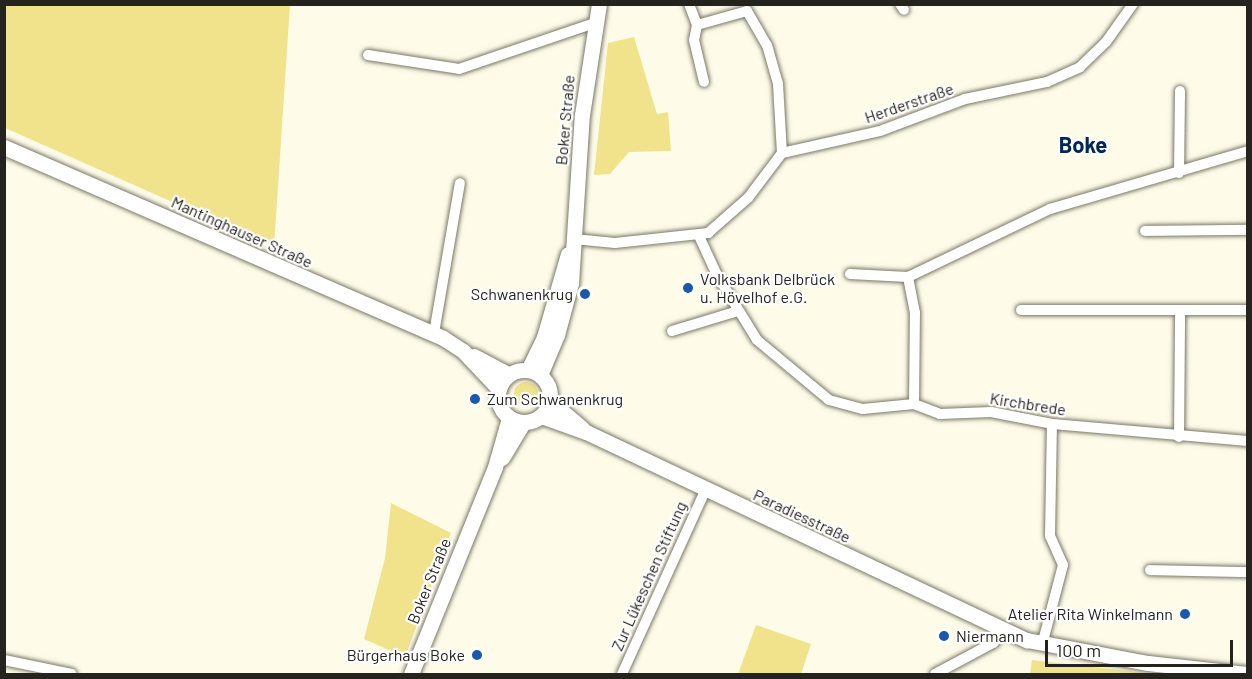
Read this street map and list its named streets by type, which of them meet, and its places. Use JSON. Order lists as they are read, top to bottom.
{
  "streets": {
    "main road": ["Boker Straße", "Mantinghauser Straße", "Paradiesstraße"],
    "street": ["Herderstraße", "Kirchbrede", "Zur Lükeschen Stiftung"]
  },
  "crossings": [
    ["Boker Straße", "Mantinghauser Straße"],
    ["Boker Straße", "Paradiesstraße"],
    ["Mantinghauser Straße", "Paradiesstraße"],
    ["Paradiesstraße", "Zur Lükeschen Stiftung"]
  ],
  "districts": ["Boke"],
  "places": [
    "Volksbank Delbrück u. Hövelhof e.G.",
    "Schwanenkrug",
    "Zum Schwanenkrug",
    "Atelier Rita Winkelmann",
    "Niermann",
    "Bürgerhaus Boke"
  ],
  "scale_bar": "100 m"
}
